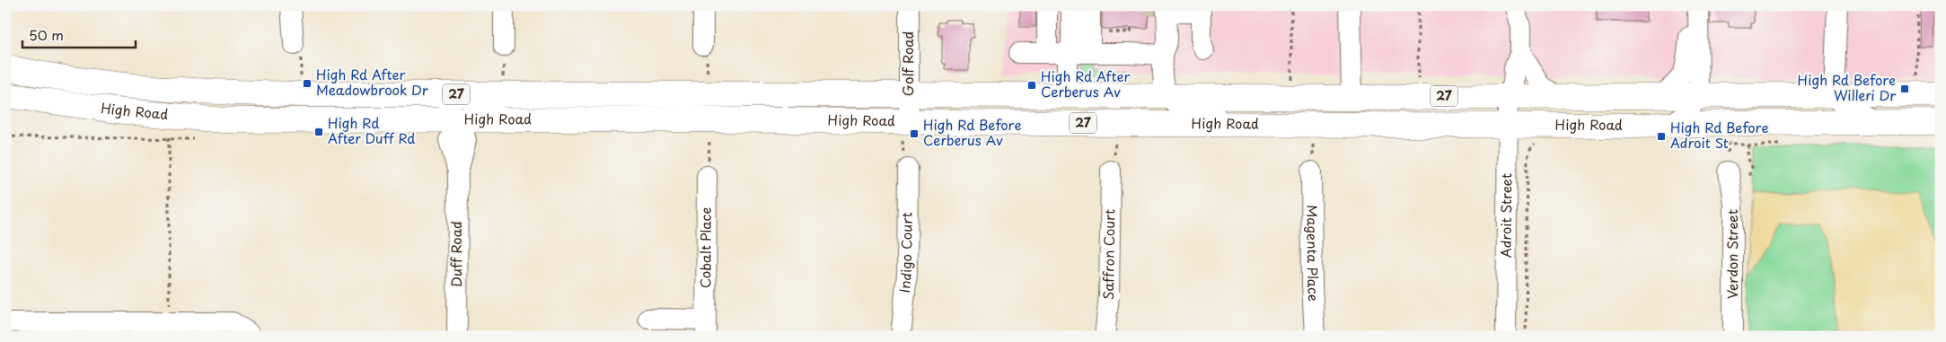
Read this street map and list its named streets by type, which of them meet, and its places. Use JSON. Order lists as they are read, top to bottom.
{
  "streets": {
    "main road": ["27", "High Road"],
    "street": [
      "Golf Road",
      "Adroit Street",
      "Cobalt Place",
      "Indigo Court",
      "Saffron Court",
      "Duff Road",
      "Magenta Place",
      "Verdon Street"
    ]
  },
  "crossings": [
    ["Golf Road", "High Road"],
    ["High Road", "Adroit Street"],
    ["High Road", "Duff Road"]
  ],
  "places": {
    "transit": [
      "High Rd After Meadowbrook Dr",
      "High Rd After Cerberus Av",
      "High Rd Before Willeri Dr",
      "High Rd After Duff Rd",
      "High Rd Before Cerberus Av",
      "High Rd Before Adroit St"
    ]
  },
  "scale_bar": "50 m"
}
